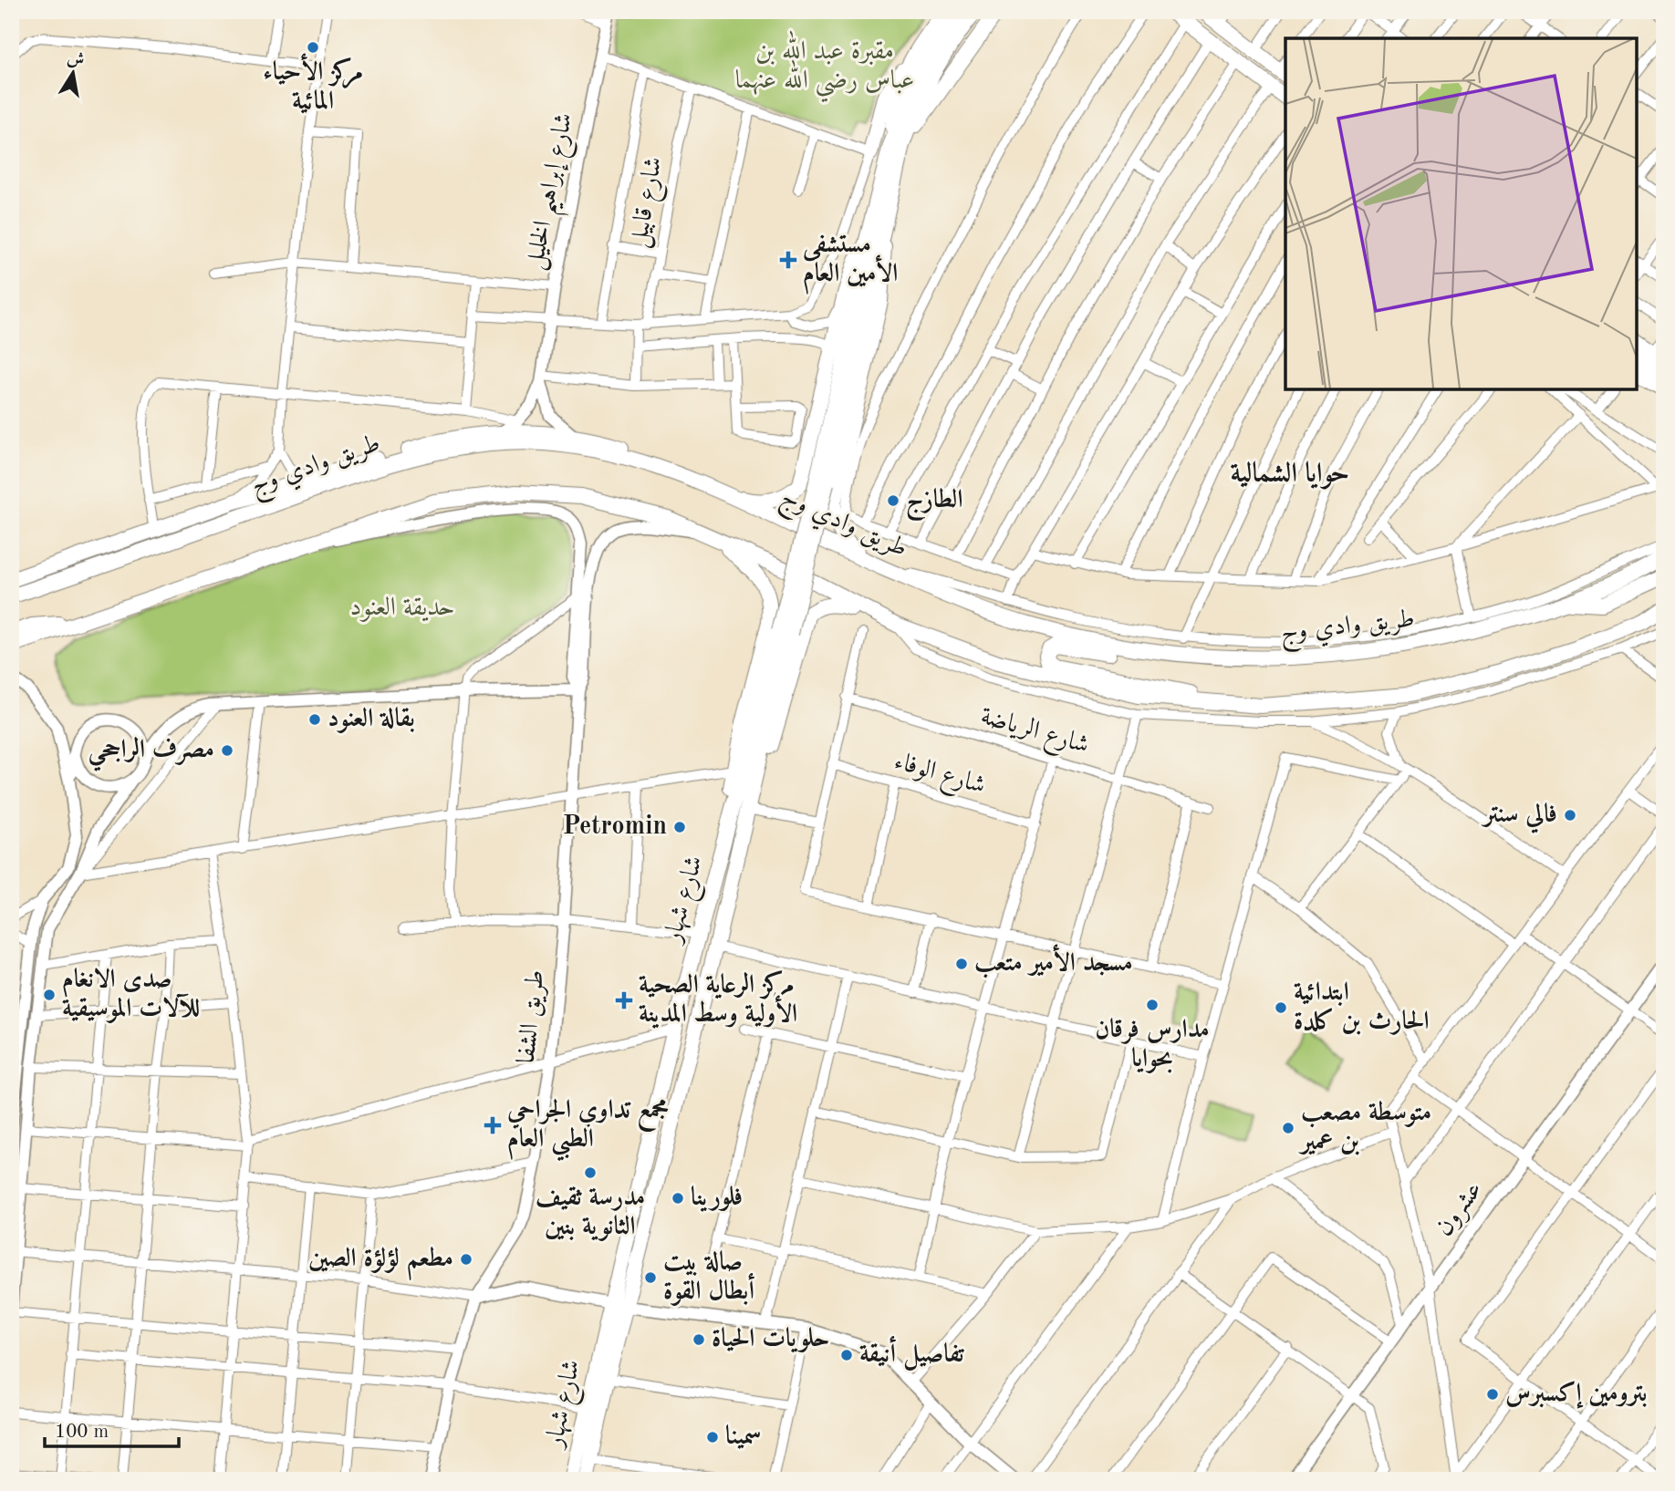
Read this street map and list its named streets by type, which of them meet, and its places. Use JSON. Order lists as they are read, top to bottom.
{
  "streets": {
    "main road": ["طريق وادي وج", "شارع شهار"],
    "street": [
      "شارع إبراهيم الخليل",
      "شارع قابيل",
      "شارع الرياضة",
      "شارع الوفاء",
      "طريق الشفا",
      "عشرون"
    ]
  },
  "districts": ["حوايا الشمالية"],
  "parks": ["مقبرة عبد الله بن عباس رضي الله عنهما", "حديقة العنود"],
  "places": {
    "other": [
      "مركز الأحياء المائية",
      "الطازج",
      "بقالة العنود",
      "مصرف الراجحي",
      "فالي سنتر",
      "Petromin",
      "مسجد الأمير متعب",
      "صدى الانغام للآلات الموسيقية",
      "مدارس فرقان بحوايا",
      "ابتدائية الحارث بن كلدة",
      "متوسطة مصعب بن عمير",
      "مدرسة ثقيف الثانوية بنين",
      "فلورينا",
      "مطعم لؤلؤة الصين",
      "صالة بيت أبطال القوة",
      "حلويات الحياة",
      "تفاصيل أنيقة",
      "بترومين إكسبرس",
      "سمينا"
    ],
    "health": ["مستشفى الأمين العام", "مركز الرعاية الصحية الأولية وسط المدينة", "مجمع تداوي الجراحي الطبي العام"]
  },
  "scale_bar": "100 m",
  "north": "top"
}
